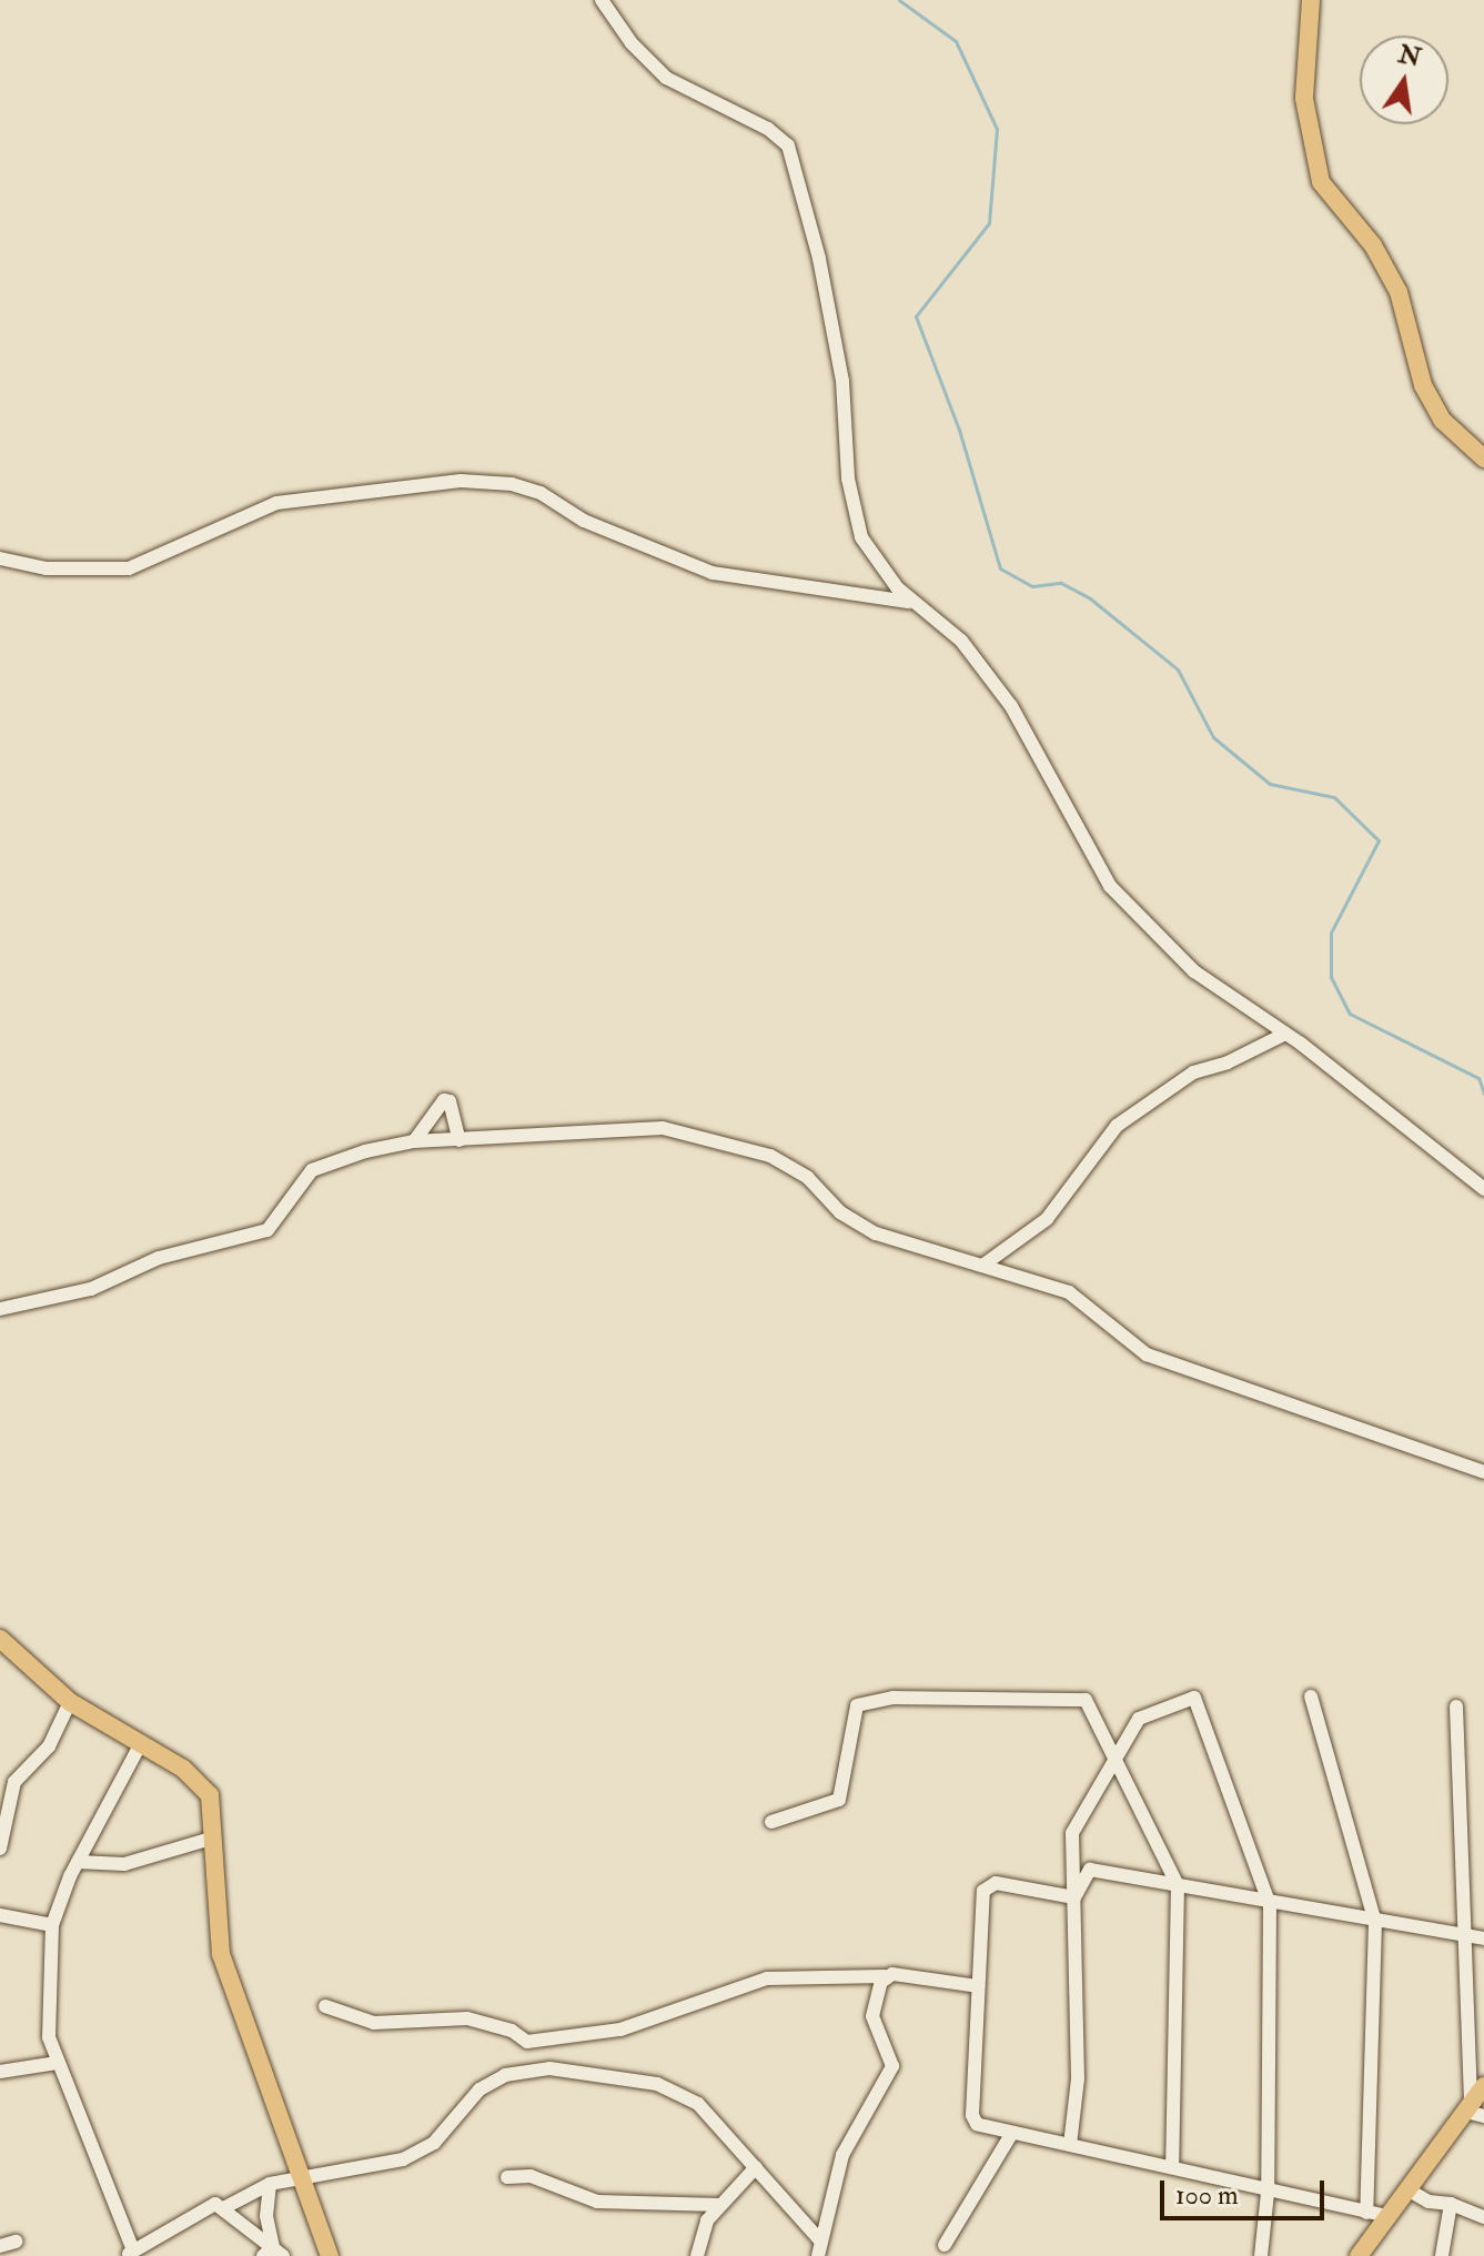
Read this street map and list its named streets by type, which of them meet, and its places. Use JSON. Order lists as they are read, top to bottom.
{
  "scale_bar": "100 m",
  "north": "top"
}
